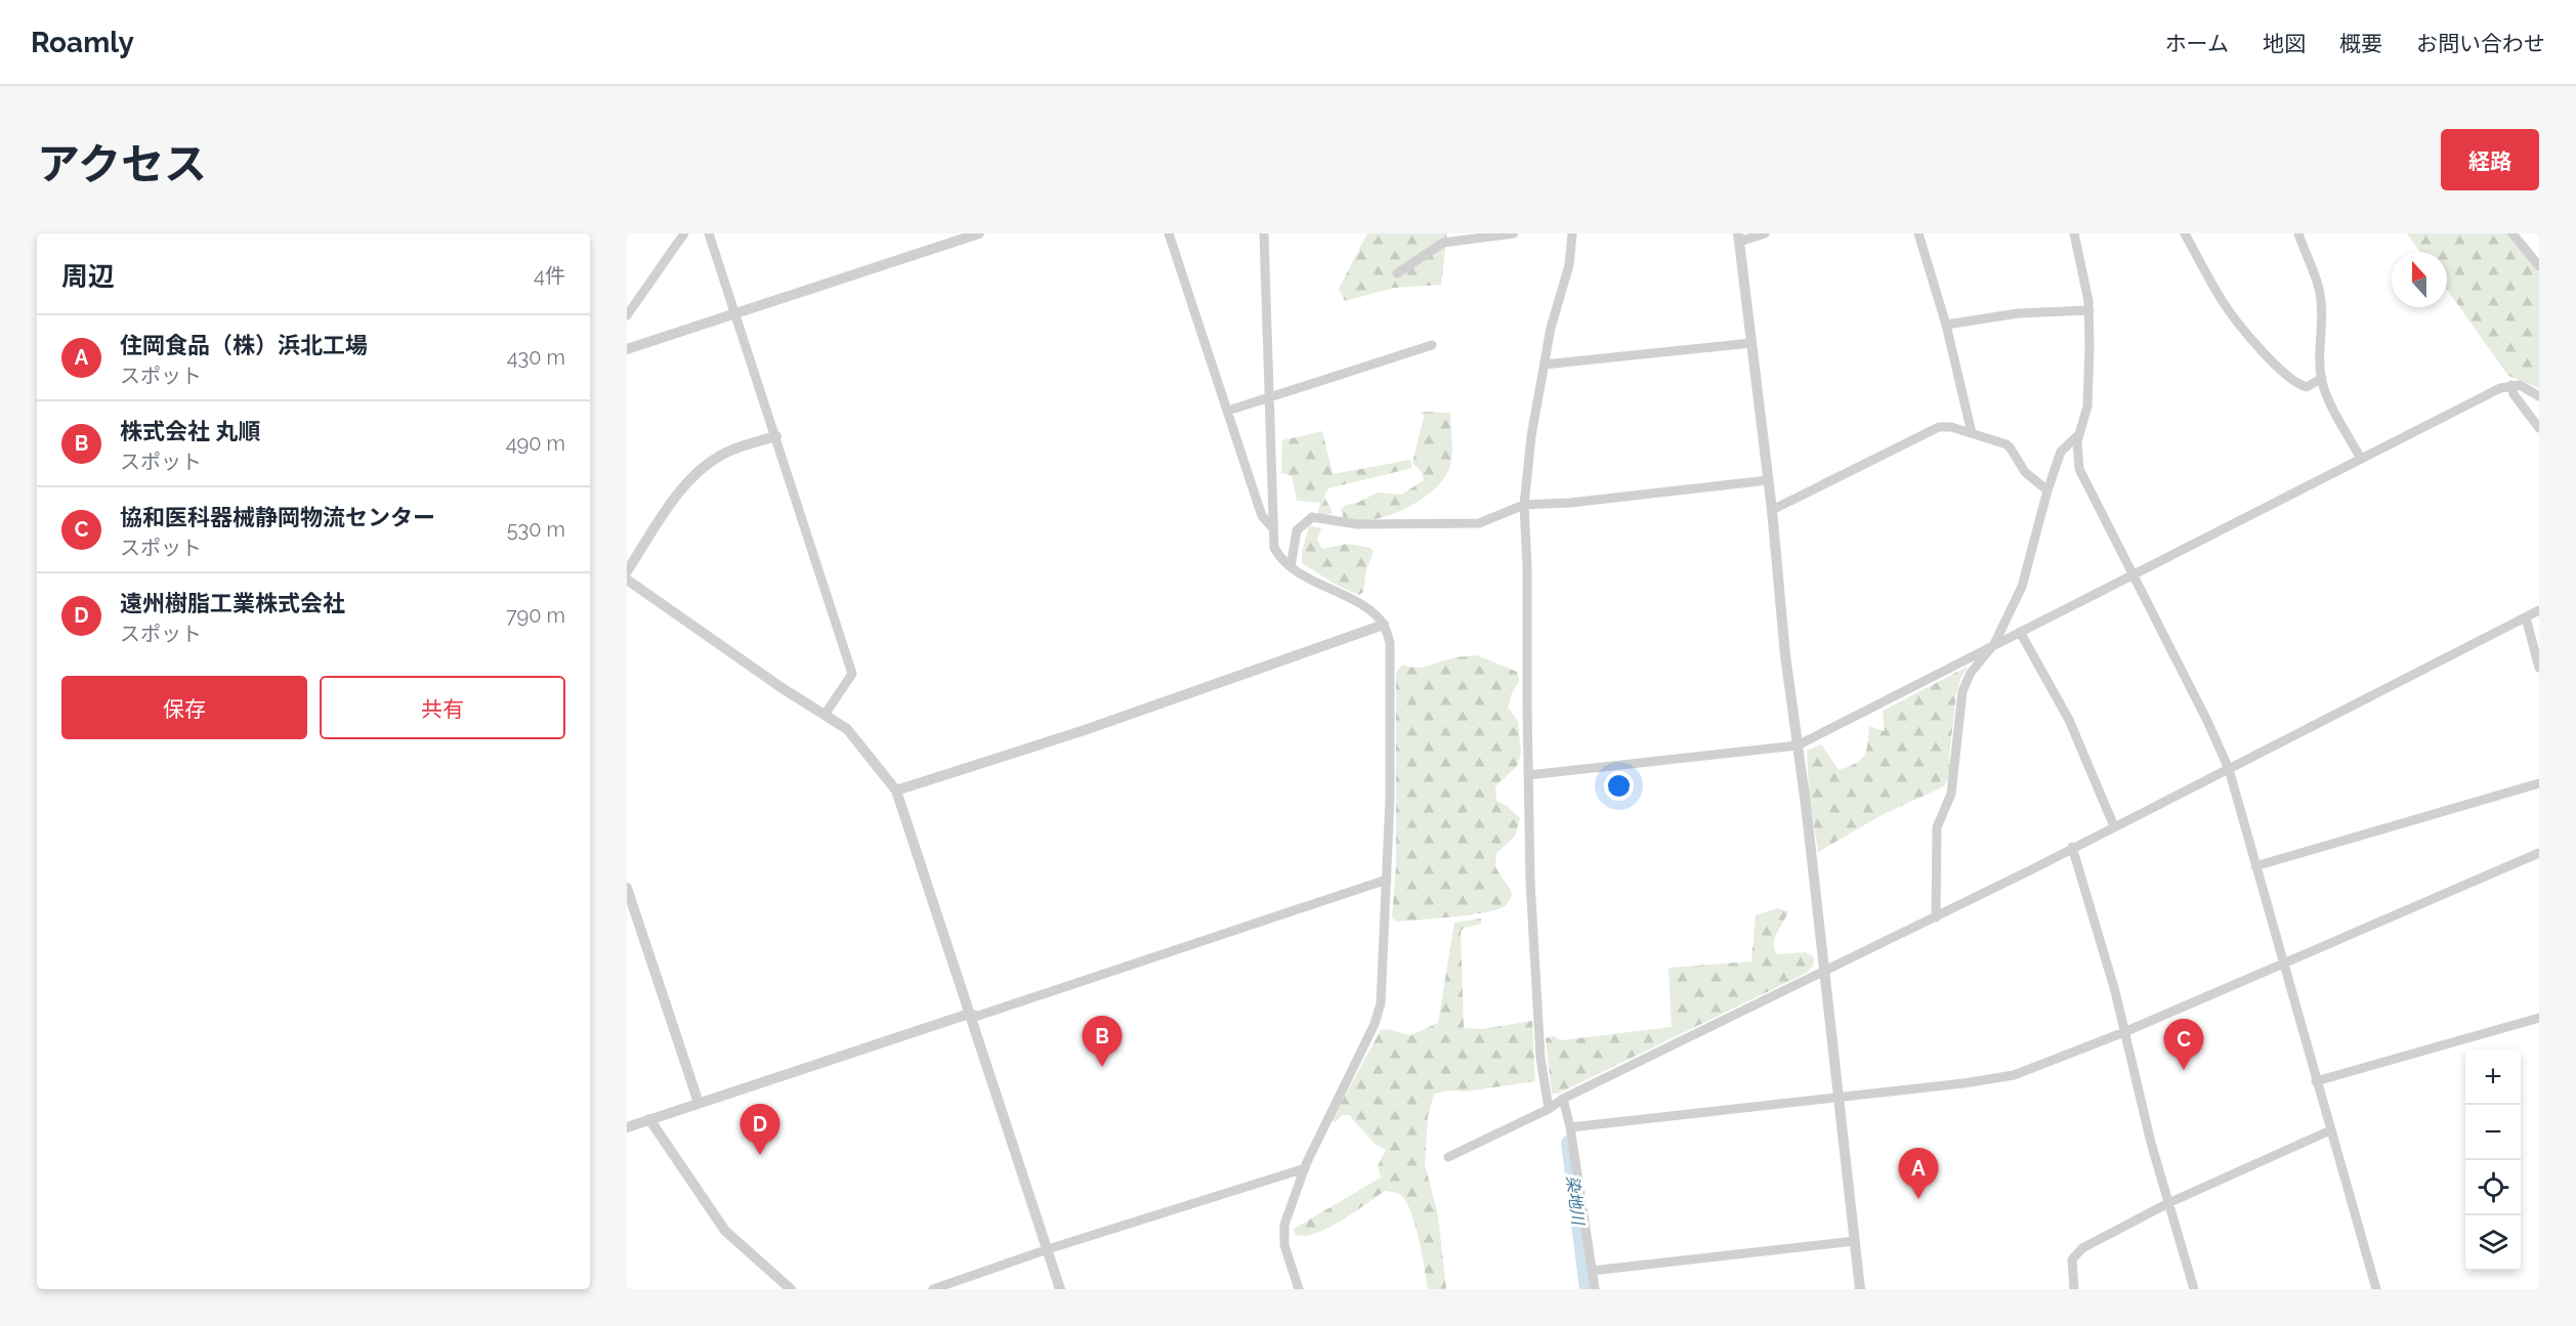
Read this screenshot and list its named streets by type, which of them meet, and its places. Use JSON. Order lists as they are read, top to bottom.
{
  "water": ["染地川"],
  "north": "top",
  "page": {
    "header": "Roamly",
    "nav": [
      "ホーム",
      "地図",
      "概要",
      "お問い合わせ"
    ],
    "title": "アクセス",
    "buttons": [
      "経路",
      ["保存", "共有"]
    ],
    "heading": ["周辺", "4件"],
    "list": [
      {
        "mark": "A",
        "name": "住岡食品（株）浜北工場",
        "note": "スポット",
        "value": "430 m"
      },
      {
        "mark": "B",
        "name": "株式会社 丸順",
        "note": "スポット",
        "value": "490 m"
      },
      {
        "mark": "C",
        "name": "協和医科器械静岡物流センター",
        "note": "スポット",
        "value": "530 m"
      },
      {
        "mark": "D",
        "name": "遠州樹脂工業株式会社",
        "note": "スポット",
        "value": "790 m"
      }
    ],
    "pins": [
      "B",
      "C",
      "D",
      "A"
    ],
    "map_buttons": ["+", "−"]
  }
}
